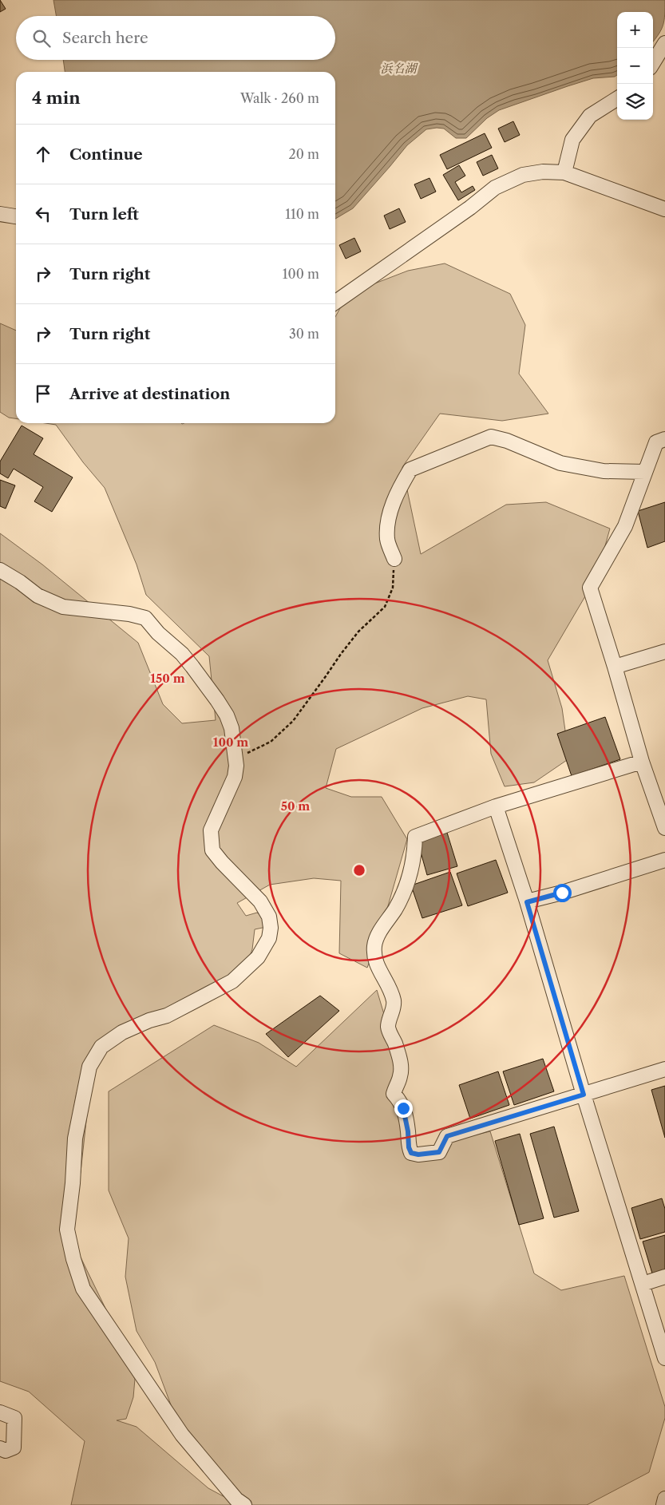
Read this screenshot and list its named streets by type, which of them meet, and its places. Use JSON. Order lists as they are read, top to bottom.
{
  "water": ["浜名湖"],
  "page": {
    "map_buttons": ["+", "−"],
    "search": "Search here",
    "heading": ["4 min", "Walk · 260 m"],
    "list": [
      ["Continue", "20 m"],
      ["Turn left", "110 m"],
      ["Turn right", "100 m"],
      ["Turn right", "30 m"],
      "Arrive at destination"
    ]
  },
  "rings": ["150 m", "100 m", "50 m"]
}
